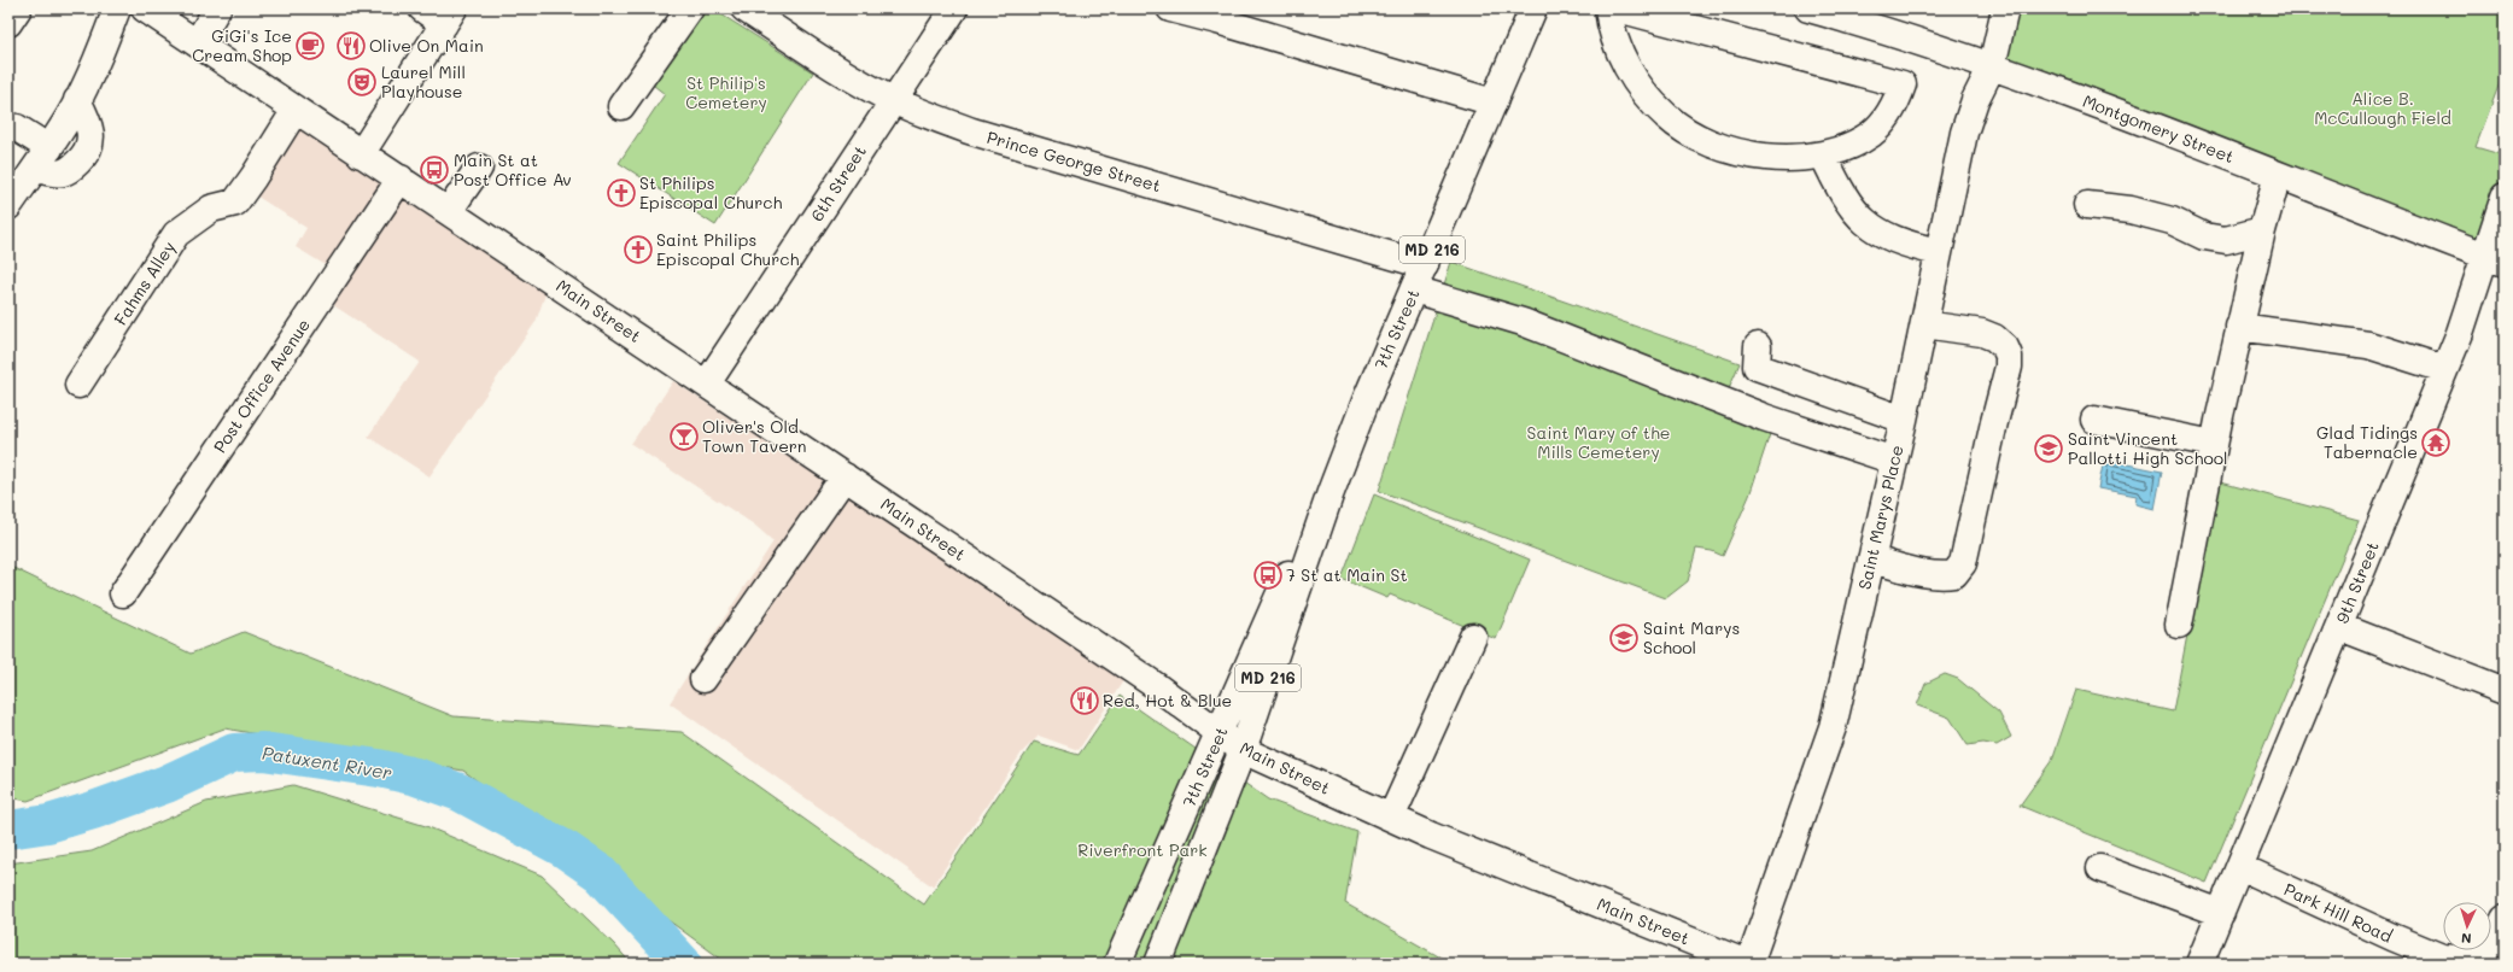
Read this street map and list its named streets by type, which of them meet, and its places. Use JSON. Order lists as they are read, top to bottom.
{
  "streets": {
    "street": [
      "Montgomery Street",
      "Prince George Street",
      "6th Street",
      "MD 216",
      "Fahms Alley",
      "Main Street",
      "7th Street",
      "Post Office Avenue",
      "Saint Marys Place",
      "9th Street",
      "Park Hill Road"
    ]
  },
  "crossings": [
    ["Montgomery Street", "Saint Marys Place"],
    ["Montgomery Street", "9th Street"],
    ["Prince George Street", "6th Street"],
    ["Prince George Street", "7th Street"],
    ["6th Street", "Main Street"],
    ["Fahms Alley", "Main Street"],
    ["Main Street", "7th Street"],
    ["Main Street", "Post Office Avenue"],
    ["Main Street", "Saint Marys Place"],
    ["9th Street", "Park Hill Road"]
  ],
  "water": ["Patuxent River"],
  "parks": [
    "St Philip's Cemetery",
    "Alice B. McCullough Field",
    "Saint Mary of the Mills Cemetery",
    "Riverfront Park"
  ],
  "places": {
    "cafe": ["GiGi's Ice Cream Shop"],
    "restaurant": ["Olive On Main", "Red, Hot & Blue"],
    "theatre": ["Laurel Mill Playhouse"],
    "bus stop": ["Main St at Post Office Av", "7 St at Main St"],
    "church": ["St Philips Episcopal Church", "Saint Philips Episcopal Church"],
    "bar": ["Oliver's Old Town Tavern"],
    "temple": ["Glad Tidings Tabernacle"],
    "school or university": ["Saint Vincent Pallotti High School", "Saint Marys School"]
  },
  "north": "bottom"
}
